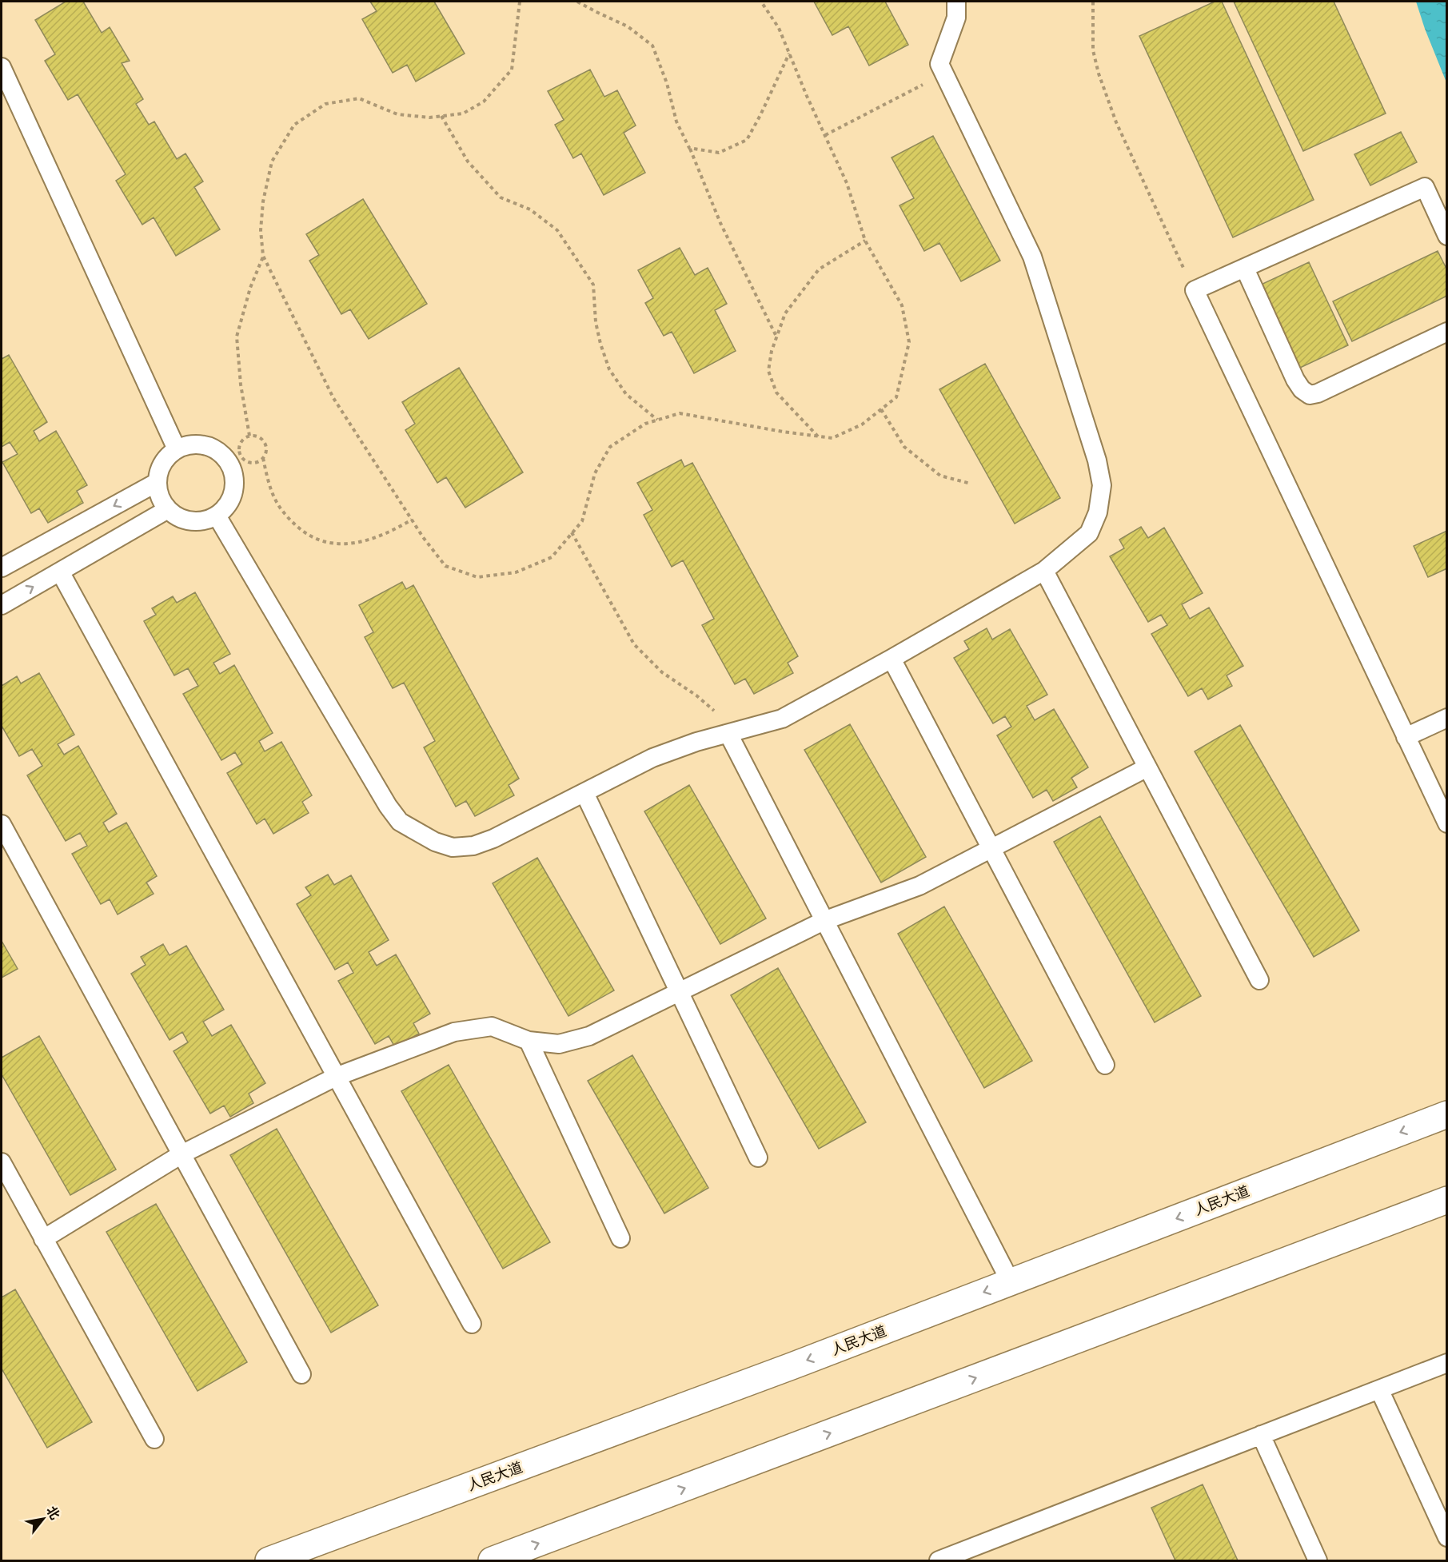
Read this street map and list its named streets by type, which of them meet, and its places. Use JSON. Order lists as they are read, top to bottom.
{
  "streets": {
    "street": ["人民大道"]
  },
  "north": "top right"
}
